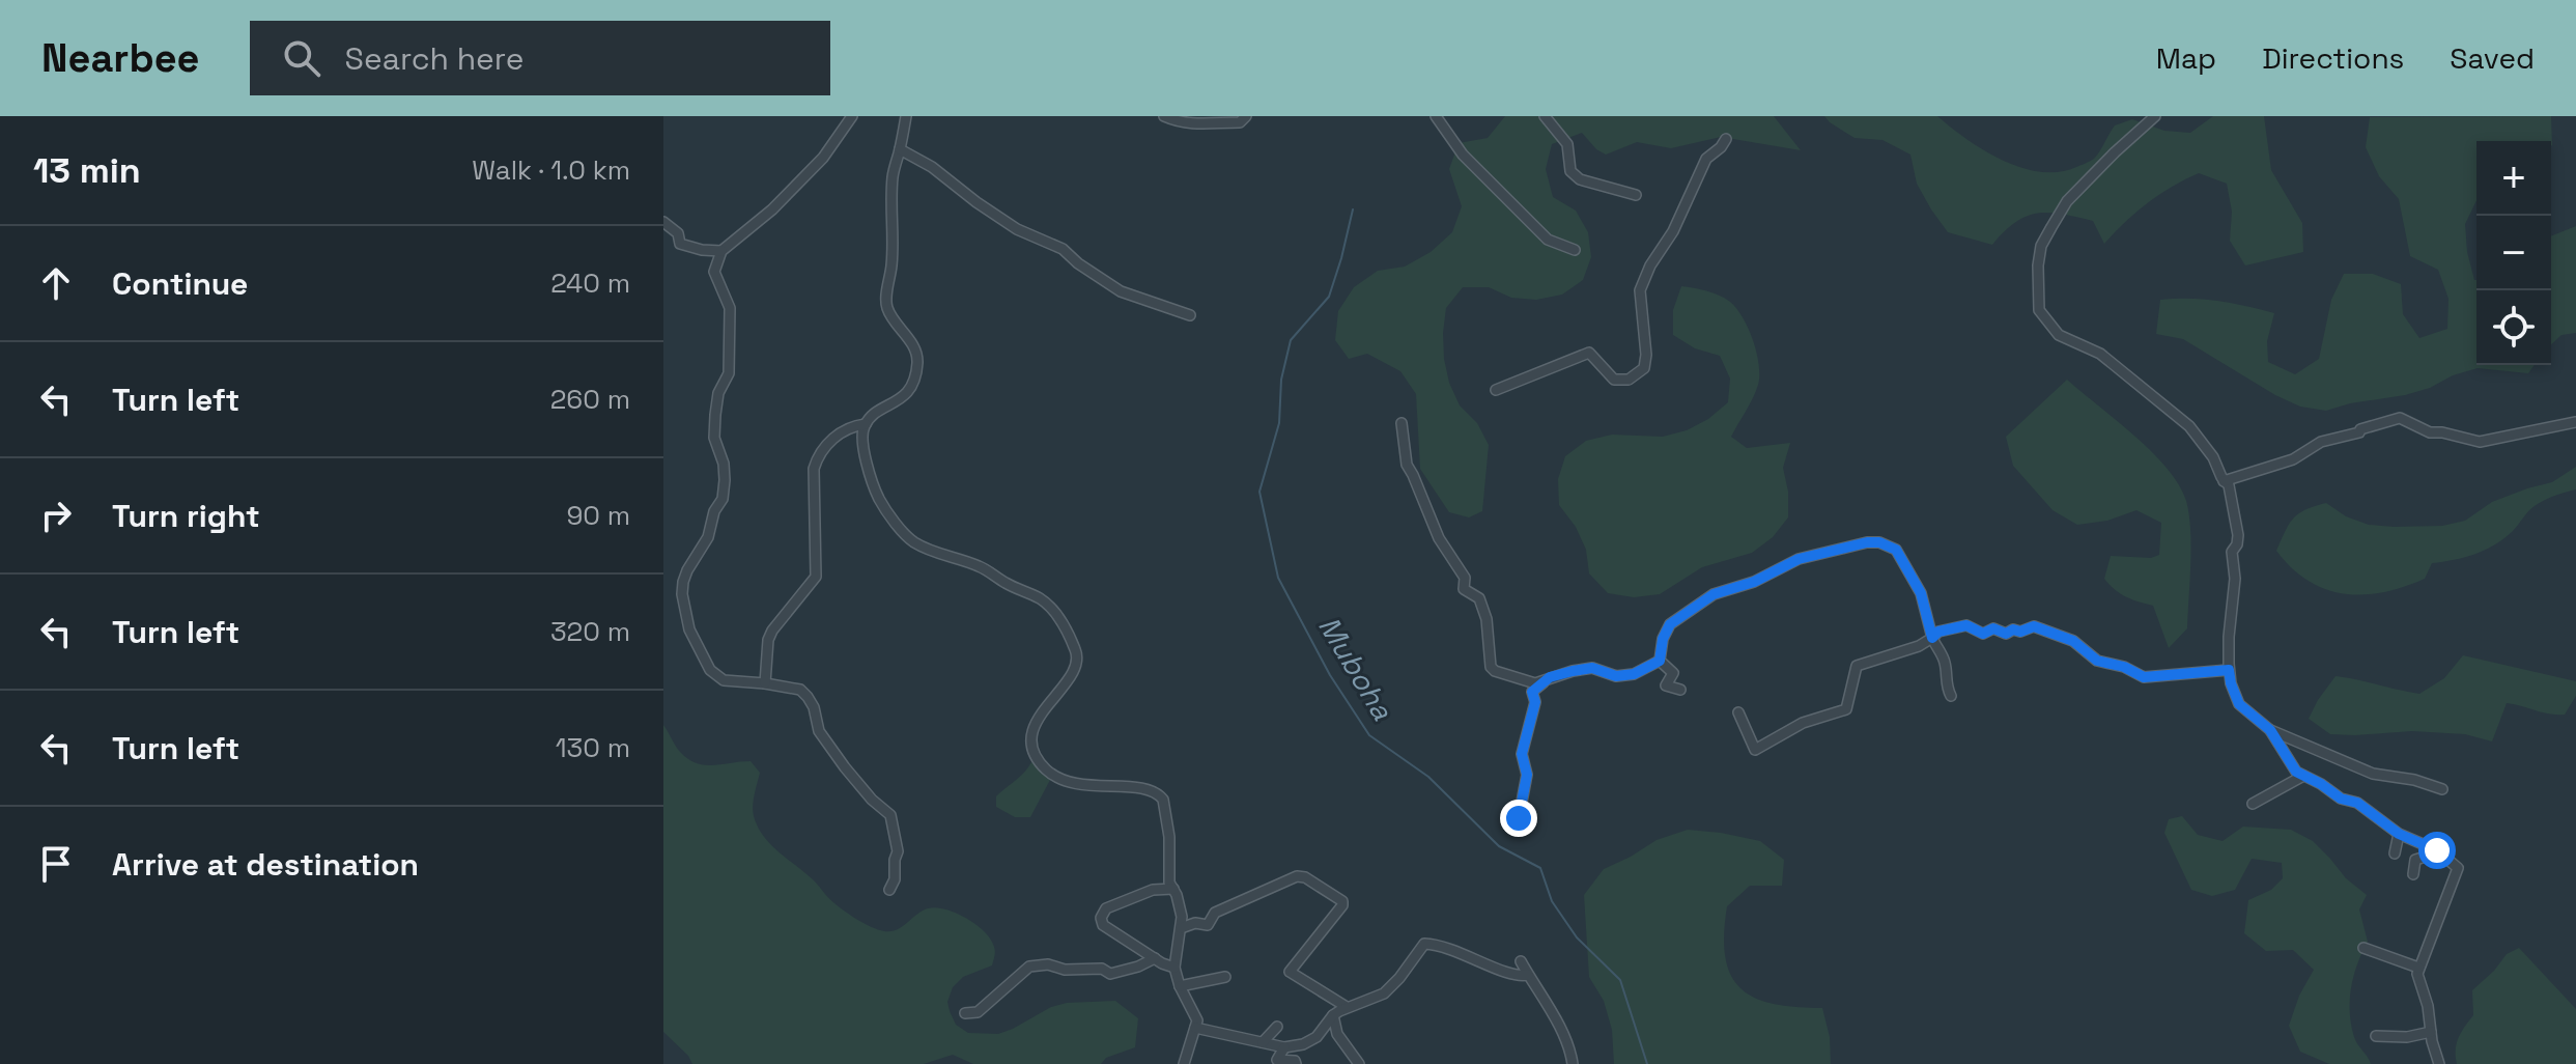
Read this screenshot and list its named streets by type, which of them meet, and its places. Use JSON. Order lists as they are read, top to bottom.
{
  "water": ["Muboha"],
  "page": {
    "header": "Nearbee",
    "search": "Search here",
    "nav": ["Map", "Directions", "Saved"],
    "heading": ["13 min", "Walk · 1.0 km"],
    "map_buttons": ["+", "−"],
    "list": [
      ["Continue", "240 m"],
      ["Turn left", "260 m"],
      ["Turn right", "90 m"],
      ["Turn left", "320 m"],
      ["Turn left", "130 m"],
      "Arrive at destination"
    ]
  }
}
